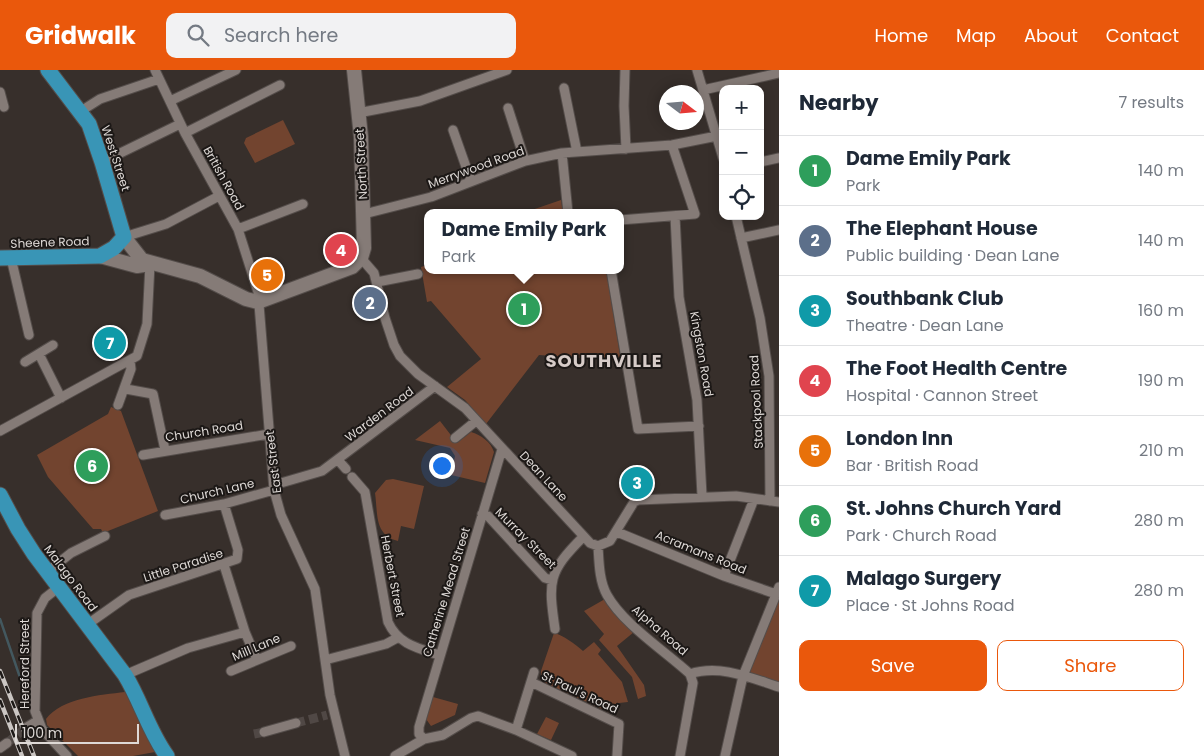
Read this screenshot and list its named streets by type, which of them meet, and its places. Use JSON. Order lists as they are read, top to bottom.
{
  "streets": {
    "highway": ["West Street", "Sheene Road", "Malago Road"],
    "main road": ["North Street"],
    "street": [
      "Merrywood Road",
      "British Road",
      "Kingston Road",
      "Stackpool Road",
      "Warden Road",
      "Church Road",
      "East Street",
      "Dean Lane",
      "Church Lane",
      "Murray Street",
      "Acramans Road",
      "Little Paradise",
      "Herbert Street",
      "Catherine Mead Street",
      "Alpha Road",
      "Mill Lane",
      "Hereford Street",
      "St Paul's Road"
    ]
  },
  "crossings": [
    ["West Street", "Sheene Road"],
    ["North Street", "Merrywood Road"],
    ["North Street", "Dean Lane"],
    ["British Road", "East Street"],
    ["Warden Road", "East Street"],
    ["Warden Road", "Dean Lane"],
    ["Warden Road", "Church Lane"],
    ["Church Road", "East Street"],
    ["East Street", "Church Lane"],
    ["Dean Lane", "Catherine Mead Street"],
    ["Dean Lane", "Alpha Road"],
    ["Church Lane", "Little Paradise"],
    ["Murray Street", "Catherine Mead Street"],
    ["Little Paradise", "Malago Road"],
    ["Malago Road", "Hereford Street"]
  ],
  "districts": ["SOUTHVILLE"],
  "scale_bar": "100 m",
  "north": "right",
  "page": {
    "header": "Gridwalk",
    "search": "Search here",
    "nav": [
      "Home",
      "Map",
      "About",
      "Contact"
    ],
    "heading": ["Nearby", "7 results"],
    "map_buttons": ["+", "−"],
    "list": [
      {
        "mark": "1",
        "name": "Dame Emily Park",
        "note": "Park",
        "value": "140 m"
      },
      {
        "mark": "2",
        "name": "The Elephant House",
        "note": "Public building · Dean Lane",
        "value": "140 m"
      },
      {
        "mark": "3",
        "name": "Southbank Club",
        "note": "Theatre · Dean Lane",
        "value": "160 m"
      },
      {
        "mark": "4",
        "name": "The Foot Health Centre",
        "note": "Hospital · Cannon Street",
        "value": "190 m"
      },
      {
        "mark": "5",
        "name": "London Inn",
        "note": "Bar · British Road",
        "value": "210 m"
      },
      {
        "mark": "6",
        "name": "St. Johns Church Yard",
        "note": "Park · Church Road",
        "value": "280 m"
      },
      {
        "mark": "7",
        "name": "Malago Surgery",
        "note": "Place · St Johns Road",
        "value": "280 m"
      }
    ],
    "popup": ["Dame Emily Park", "Park"],
    "pins": [
      "4",
      "5",
      "2",
      "1",
      "7",
      "6",
      "3"
    ],
    "buttons": ["Save", "Share"],
    "scale": "100 m"
  }
}
